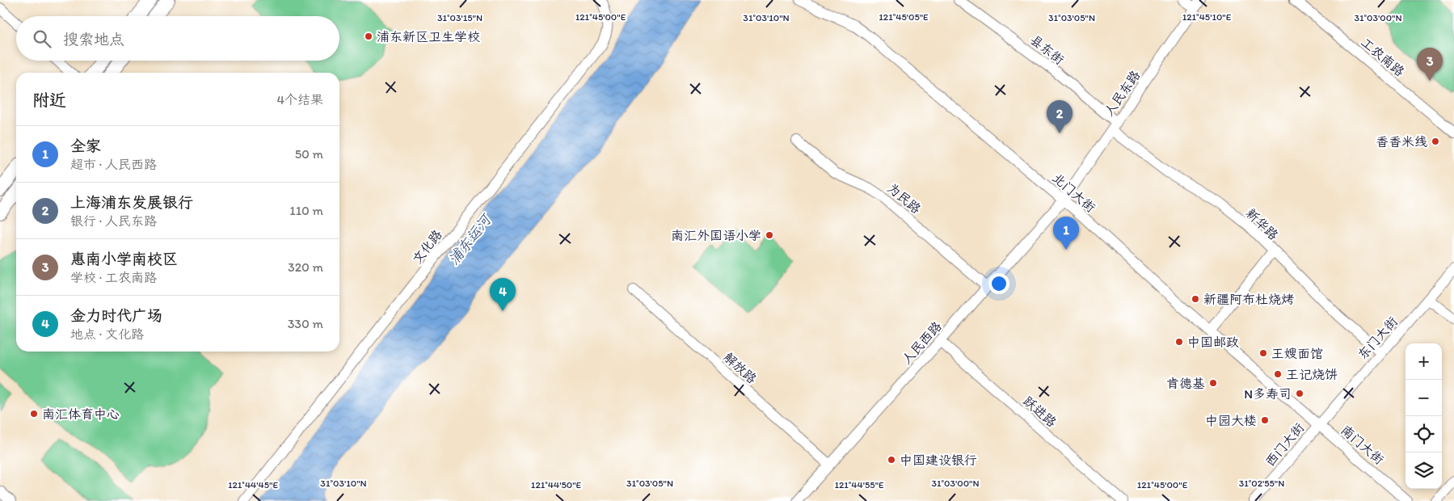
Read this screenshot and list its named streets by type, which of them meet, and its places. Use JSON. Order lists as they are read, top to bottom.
{
  "streets": {
    "street": [
      "县东街",
      "工农南路",
      "人民东路",
      "北门大街",
      "为民路",
      "新华路",
      "文化路",
      "东门大街",
      "人民西路",
      "解放路",
      "跃进路",
      "西门大街",
      "南门大街"
    ]
  },
  "crossings": [
    ["县东街", "人民东路"],
    ["县东街", "新华路"],
    ["人民东路", "北门大街"],
    ["人民东路", "新华路"],
    ["人民东路", "人民西路"],
    ["北门大街", "东门大街"],
    ["北门大街", "人民西路"],
    ["北门大街", "西门大街"],
    ["北门大街", "南门大街"],
    ["为民路", "人民西路"],
    ["新华路", "东门大街"],
    ["东门大街", "西门大街"],
    ["东门大街", "南门大街"],
    ["人民西路", "解放路"],
    ["人民西路", "跃进路"],
    ["西门大街", "南门大街"]
  ],
  "water": ["浦东运河"],
  "places": [
    "浦东新区卫生学校",
    "香香米线",
    "南汇外国语小学",
    "新疆阿布杜烧烤",
    "中国邮政",
    "王嫂面馆",
    "王记烧饼",
    "肯德基",
    "N多寿司",
    "南汇体育中心",
    "中园大楼",
    "中国建设银行"
  ],
  "page": {
    "search": "搜索地点",
    "pins": [
      "3",
      "2",
      "1",
      "4"
    ],
    "heading": ["附近", "4个结果"],
    "list": [
      {
        "mark": "1",
        "name": "全家",
        "note": "超市 · 人民西路",
        "value": "50 m"
      },
      {
        "mark": "2",
        "name": "上海浦东发展银行",
        "note": "银行 · 人民东路",
        "value": "110 m"
      },
      {
        "mark": "3",
        "name": "惠南小学南校区",
        "note": "学校 · 工农南路",
        "value": "320 m"
      },
      {
        "mark": "4",
        "name": "金力时代广场",
        "note": "地点 · 文化路",
        "value": "330 m"
      }
    ],
    "map_buttons": ["+", "−"]
  },
  "coordinates": [
    "121°45'00\"E",
    "121°45'05\"E",
    "121°45'10\"E",
    "31°03'15\"N",
    "31°03'10\"N",
    "31°03'05\"N",
    "31°03'00\"N",
    "31°02'55\"N",
    "121°44'45\"E",
    "121°44'50\"E",
    "121°44'55\"E"
  ]
}
